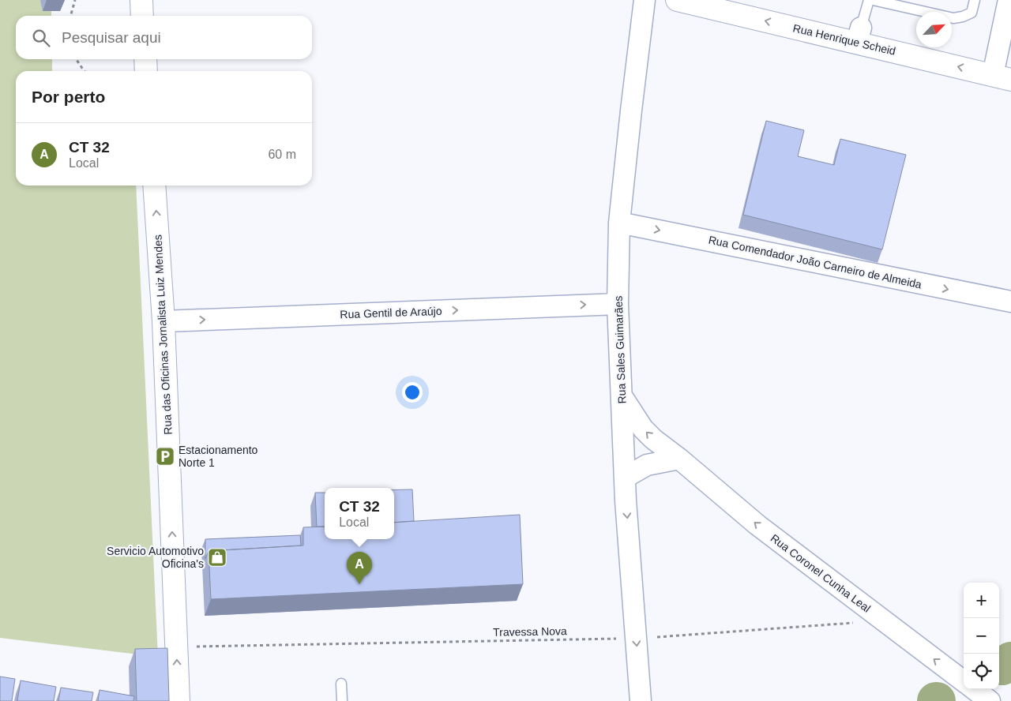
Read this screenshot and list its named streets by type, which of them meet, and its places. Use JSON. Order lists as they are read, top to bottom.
{
  "streets": {
    "street": [
      "Rua Henrique Scheid",
      "Rua Comendador João Carneiro de Almeida",
      "Rua Gentil de Araújo",
      "Rua das Oficinas Jornalista Luiz Mendes",
      "Rua Sales Guimarães",
      "Rua Coronel Cunha Leal"
    ],
    "path": ["Travessa Nova"]
  },
  "crossings": [
    ["Rua Comendador João Carneiro de Almeida", "Rua Sales Guimarães"],
    ["Rua Gentil de Araújo", "Rua das Oficinas Jornalista Luiz Mendes"],
    ["Rua Gentil de Araújo", "Rua Sales Guimarães"],
    ["Rua das Oficinas Jornalista Luiz Mendes", "Travessa Nova"],
    ["Rua Sales Guimarães", "Rua Coronel Cunha Leal"],
    ["Rua Sales Guimarães", "Travessa Nova"],
    ["Rua Coronel Cunha Leal", "Travessa Nova"]
  ],
  "one_way": [
    "Rua Henrique Scheid",
    "Rua Comendador João Carneiro de Almeida",
    "Rua Gentil de Araújo",
    "Rua das Oficinas Jornalista Luiz Mendes",
    "Rua Coronel Cunha Leal"
  ],
  "places": {
    "parking": ["Estacionamento Norte 1"],
    "shop": ["Servicio Automotivo Oficina's"]
  },
  "north": "top right",
  "page": {
    "search": "Pesquisar aqui",
    "heading": "Por perto",
    "list": [
      {
        "mark": "A",
        "name": "CT 32",
        "note": "Local",
        "value": "60 m"
      }
    ],
    "popup": ["CT 32", "Local"],
    "pins": "A",
    "map_buttons": ["+", "−"]
  }
}
